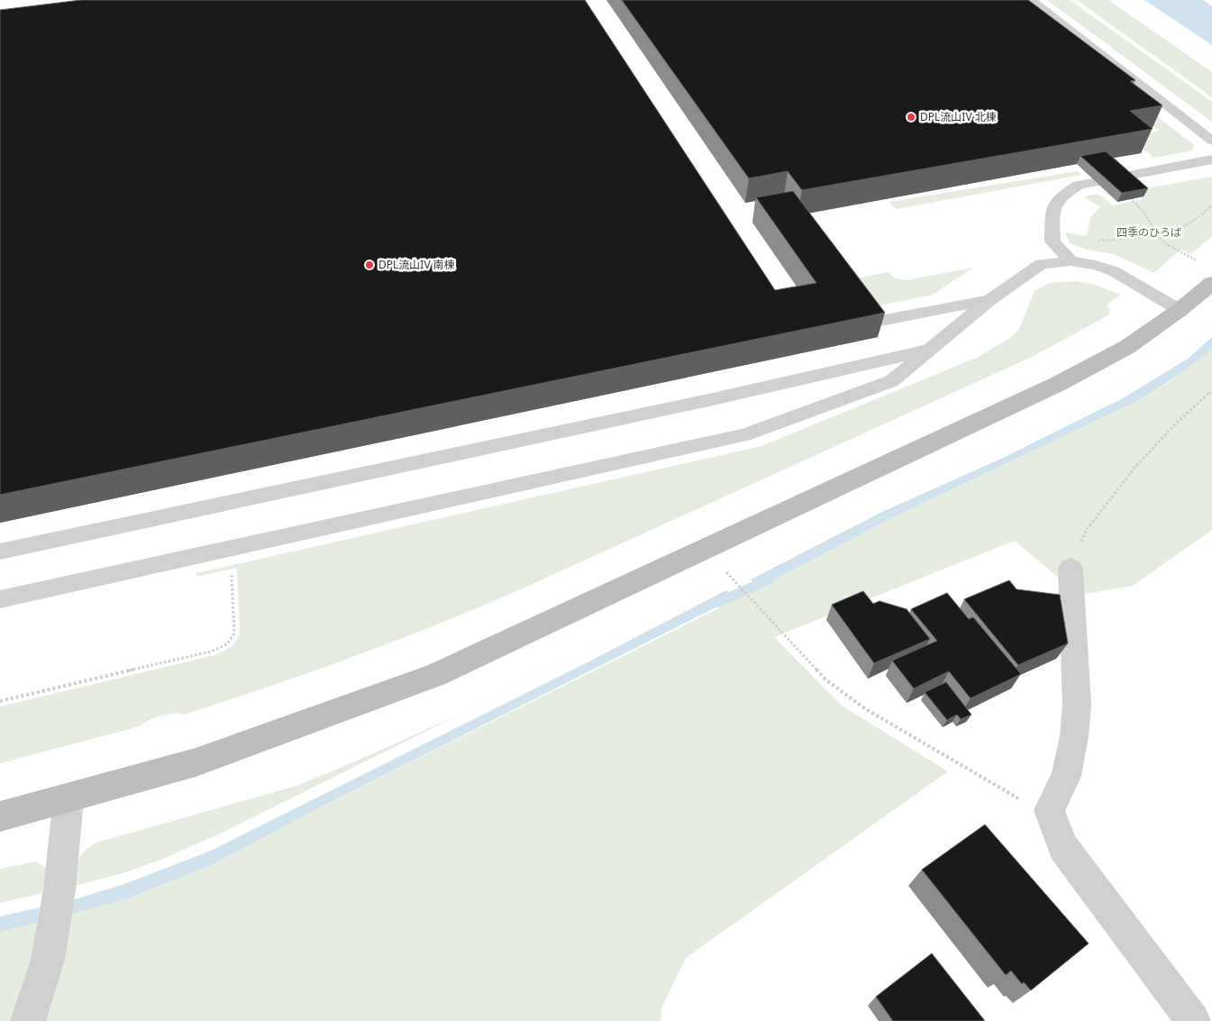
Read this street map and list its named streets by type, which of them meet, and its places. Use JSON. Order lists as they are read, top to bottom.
{
  "parks": ["四季のひろば"],
  "places": ["DPL流山IV 北棟", "DPL流山IV 南棟"]
}
